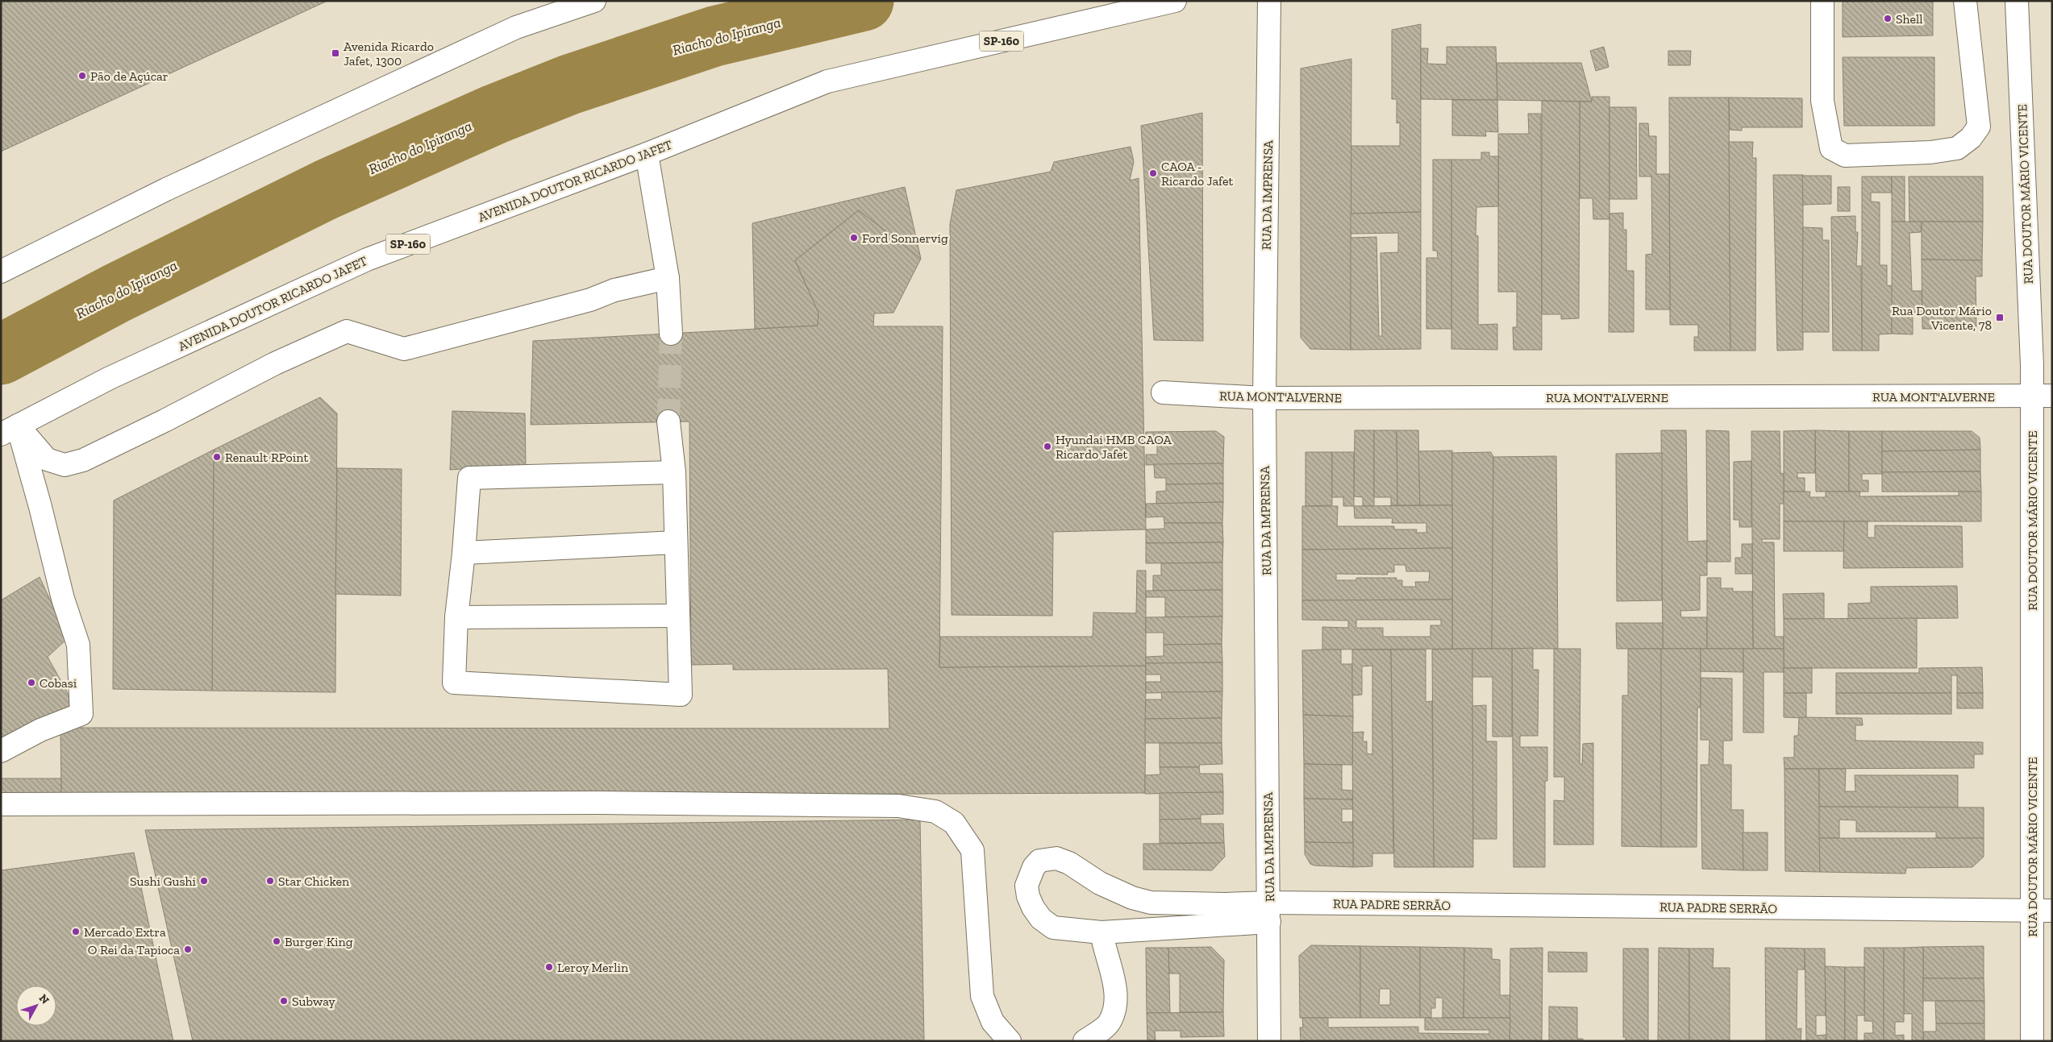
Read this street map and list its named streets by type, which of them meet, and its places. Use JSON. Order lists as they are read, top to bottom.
{
  "streets": {
    "street": [
      "SP-160",
      "AVENIDA DOUTOR RICARDO JAFET",
      "RUA DOUTOR MÁRIO VICENTE",
      "RUA DA IMPRENSA",
      "RUA MONT'ALVERNE",
      "RUA PADRE SERRÃO"
    ]
  },
  "crossings": [
    ["RUA DOUTOR MÁRIO VICENTE", "RUA MONT'ALVERNE"],
    ["RUA DOUTOR MÁRIO VICENTE", "RUA PADRE SERRÃO"],
    ["RUA DA IMPRENSA", "RUA MONT'ALVERNE"],
    ["RUA DA IMPRENSA", "RUA PADRE SERRÃO"]
  ],
  "water": ["Riacho do Ipiranga"],
  "places": {
    "other": [
      "Shell",
      "Pão de Açúcar",
      "CAOA - Ricardo Jafet",
      "Ford Sonnervig",
      "Hyundai HMB CAOA Ricardo Jafet",
      "Renault RPoint",
      "Cobasi",
      "Sushi Gushi",
      "Star Chicken",
      "Mercado Extra",
      "Burger King",
      "O Rei da Tapioca",
      "Leroy Merlin",
      "Subway"
    ],
    "transit": ["Avenida Ricardo Jafet, 1300", "Rua Doutor Mário Vicente, 78"]
  },
  "north": "top right"
}
